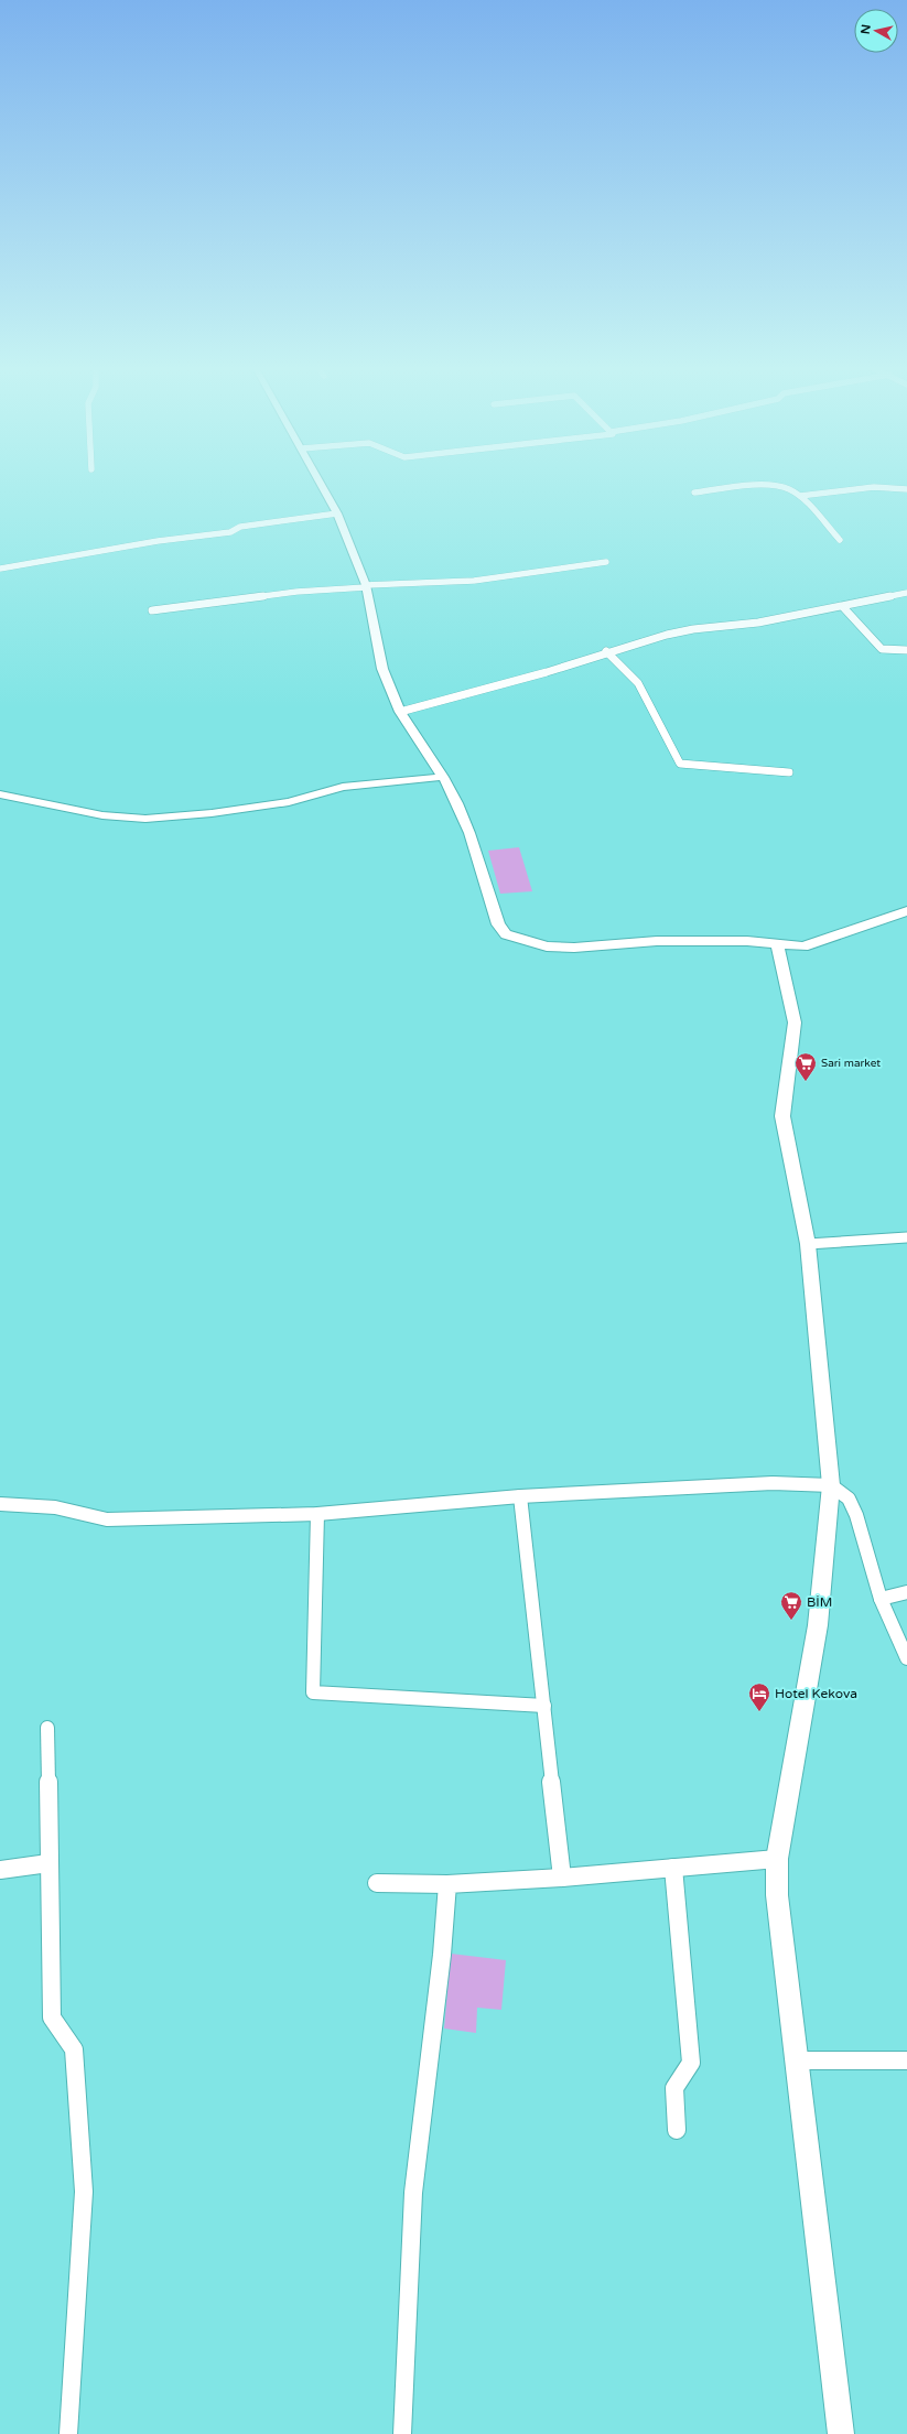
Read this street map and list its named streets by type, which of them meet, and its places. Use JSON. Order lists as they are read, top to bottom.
{
  "places": {
    "supermarket": ["Sari market", "BİM"],
    "hotel": ["Hotel Kekova"]
  },
  "north": "left"
}
